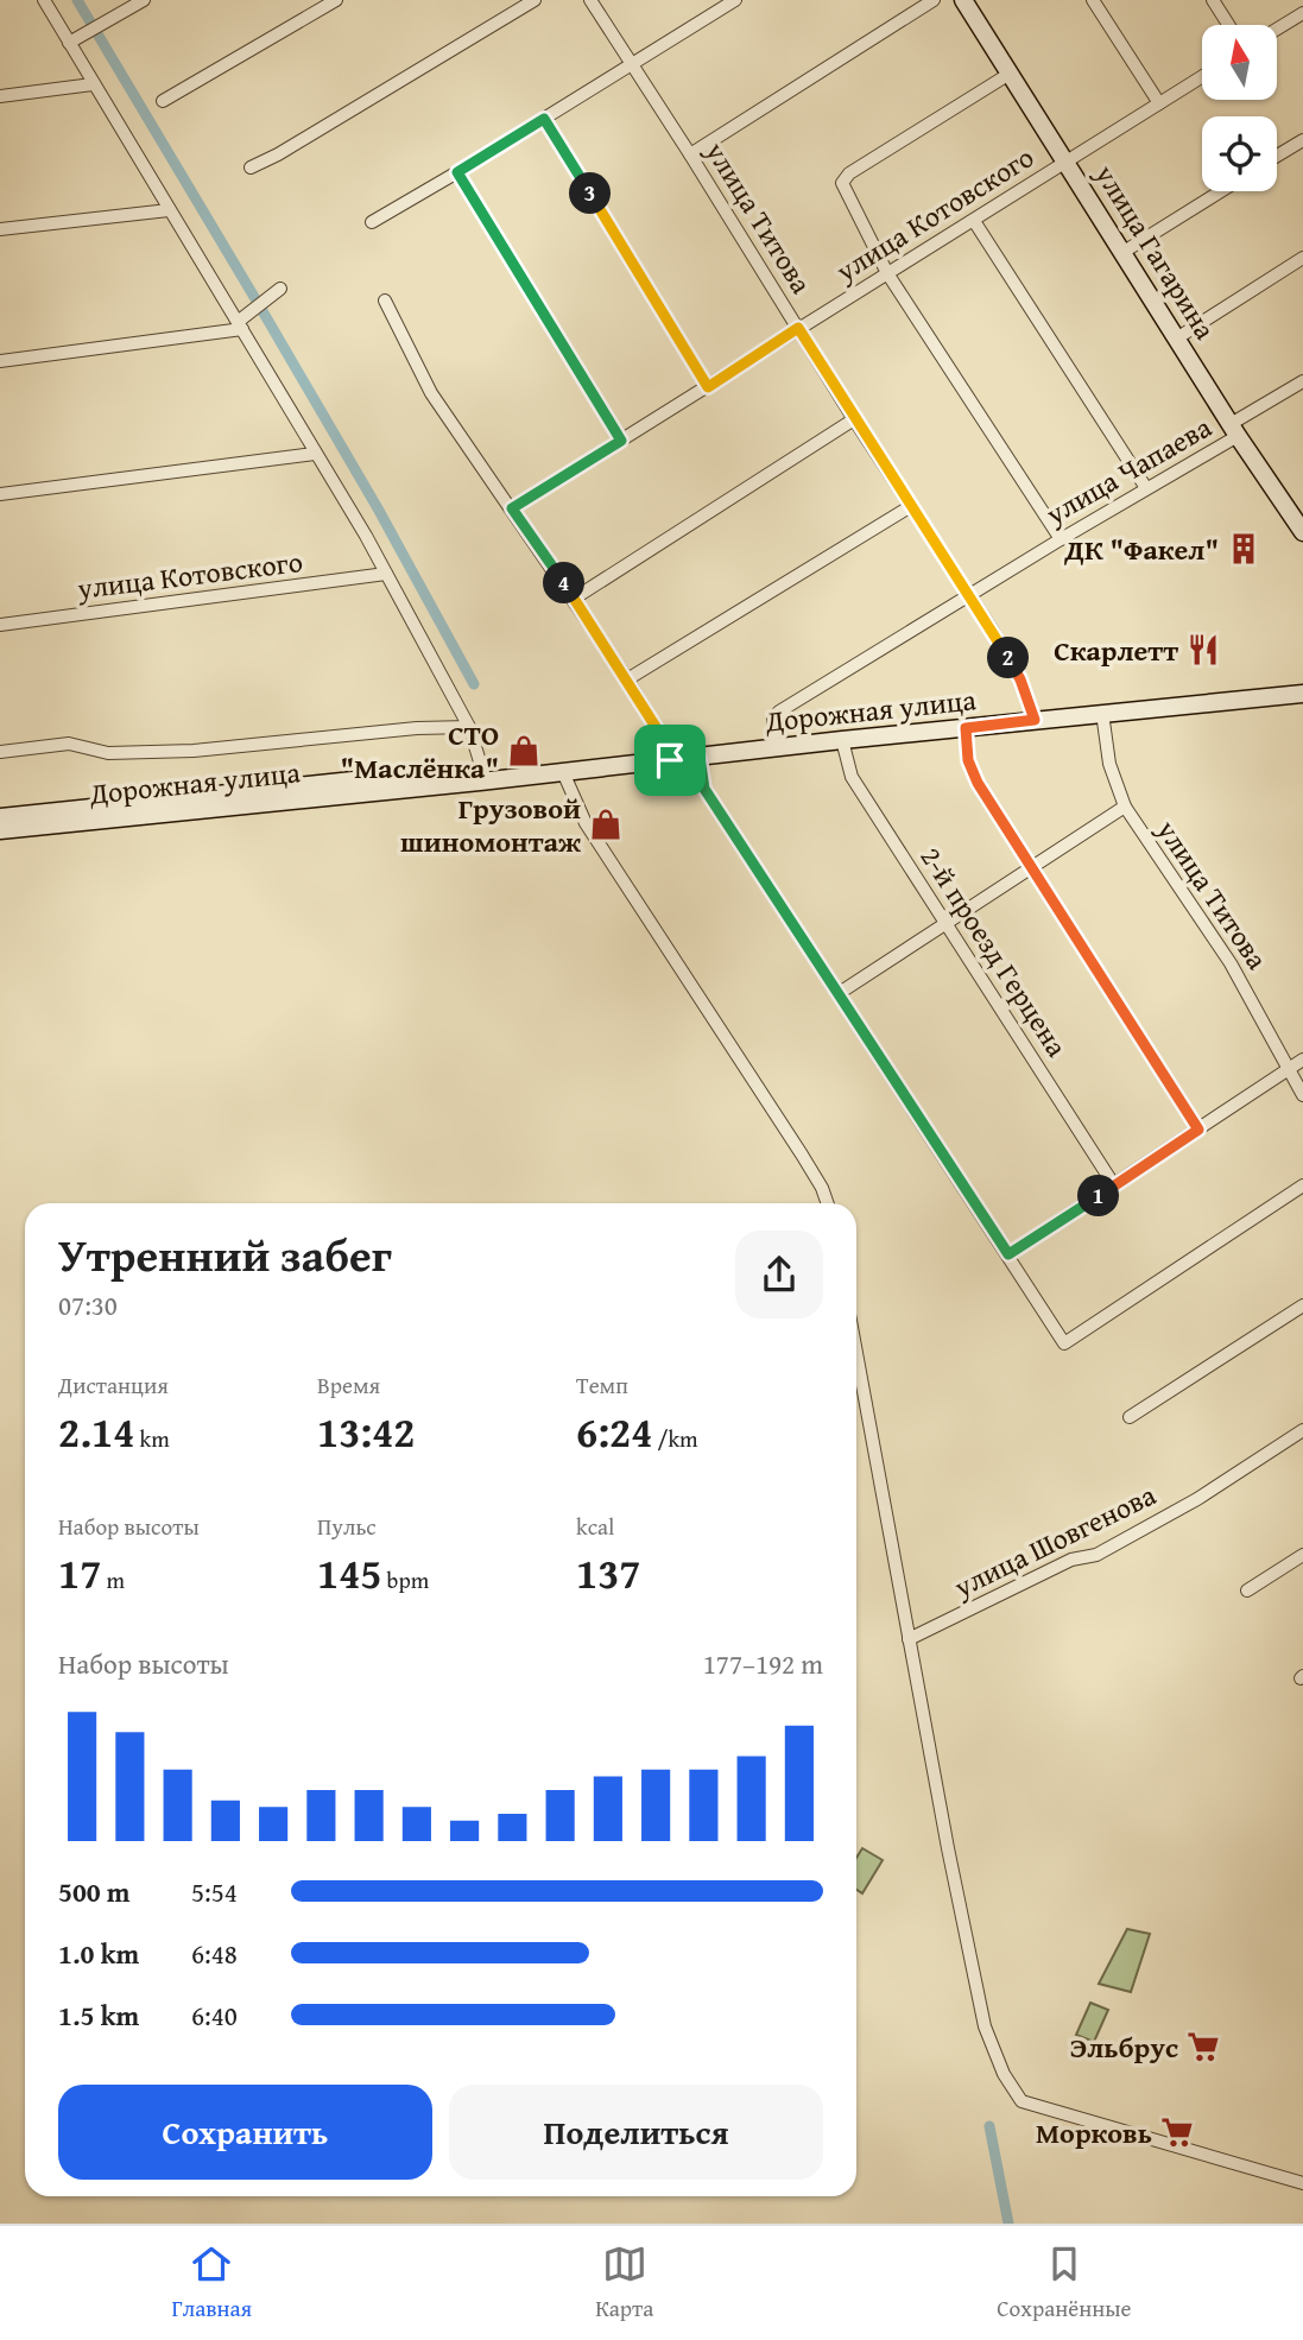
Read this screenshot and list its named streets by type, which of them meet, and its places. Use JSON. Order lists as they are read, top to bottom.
{
  "streets": {
    "main road": ["улица Гагарина", "Дорожная улица"],
    "street": [
      "улица Котовского",
      "улица Титова",
      "улица Чапаева",
      "2-й проезд Герцена",
      "улица Шовгенова"
    ]
  },
  "crossings": [
    ["улица Котовского", "улица Титова"],
    ["улица Котовского", "улица Гагарина"],
    ["улица Титова", "улица Чапаева"],
    ["улица Титова", "Дорожная улица"],
    ["улица Гагарина", "улица Чапаева"],
    ["улица Чапаева", "Дорожная улица"],
    ["Дорожная улица", "2-й проезд Герцена"]
  ],
  "places": {
    "building": ["ДК \"Факел\""],
    "restaurant": ["Скарлетт"],
    "shop": ["СТО \"Маслёнка\"", "Грузовой шиномонтаж"],
    "supermarket": ["Эльбрус", "Морковь"]
  },
  "north": "top",
  "page": {
    "pins": [
      "3",
      "4",
      "2",
      "1"
    ],
    "heading": ["Утренний забег", "07:30"],
    "stats": [
      ["Дистанция", "2.14 km"],
      ["Время", "13:42"],
      ["Темп", "6:24 /km"],
      ["Набор высоты", "17 m"],
      ["Пульс", "145 bpm"],
      ["kcal", "137"]
    ],
    "chart": ["Набор высоты", "177–192 m"],
    "list": [
      {
        "name": "500 m",
        "note": "5:54"
      },
      {
        "name": "1.0 km",
        "note": "6:48"
      },
      {
        "name": "1.5 km",
        "note": "6:40"
      }
    ],
    "buttons": ["Сохранить", "Поделиться"],
    "tabs": ["Главная", "Карта", "Сохранённые"]
  }
}
